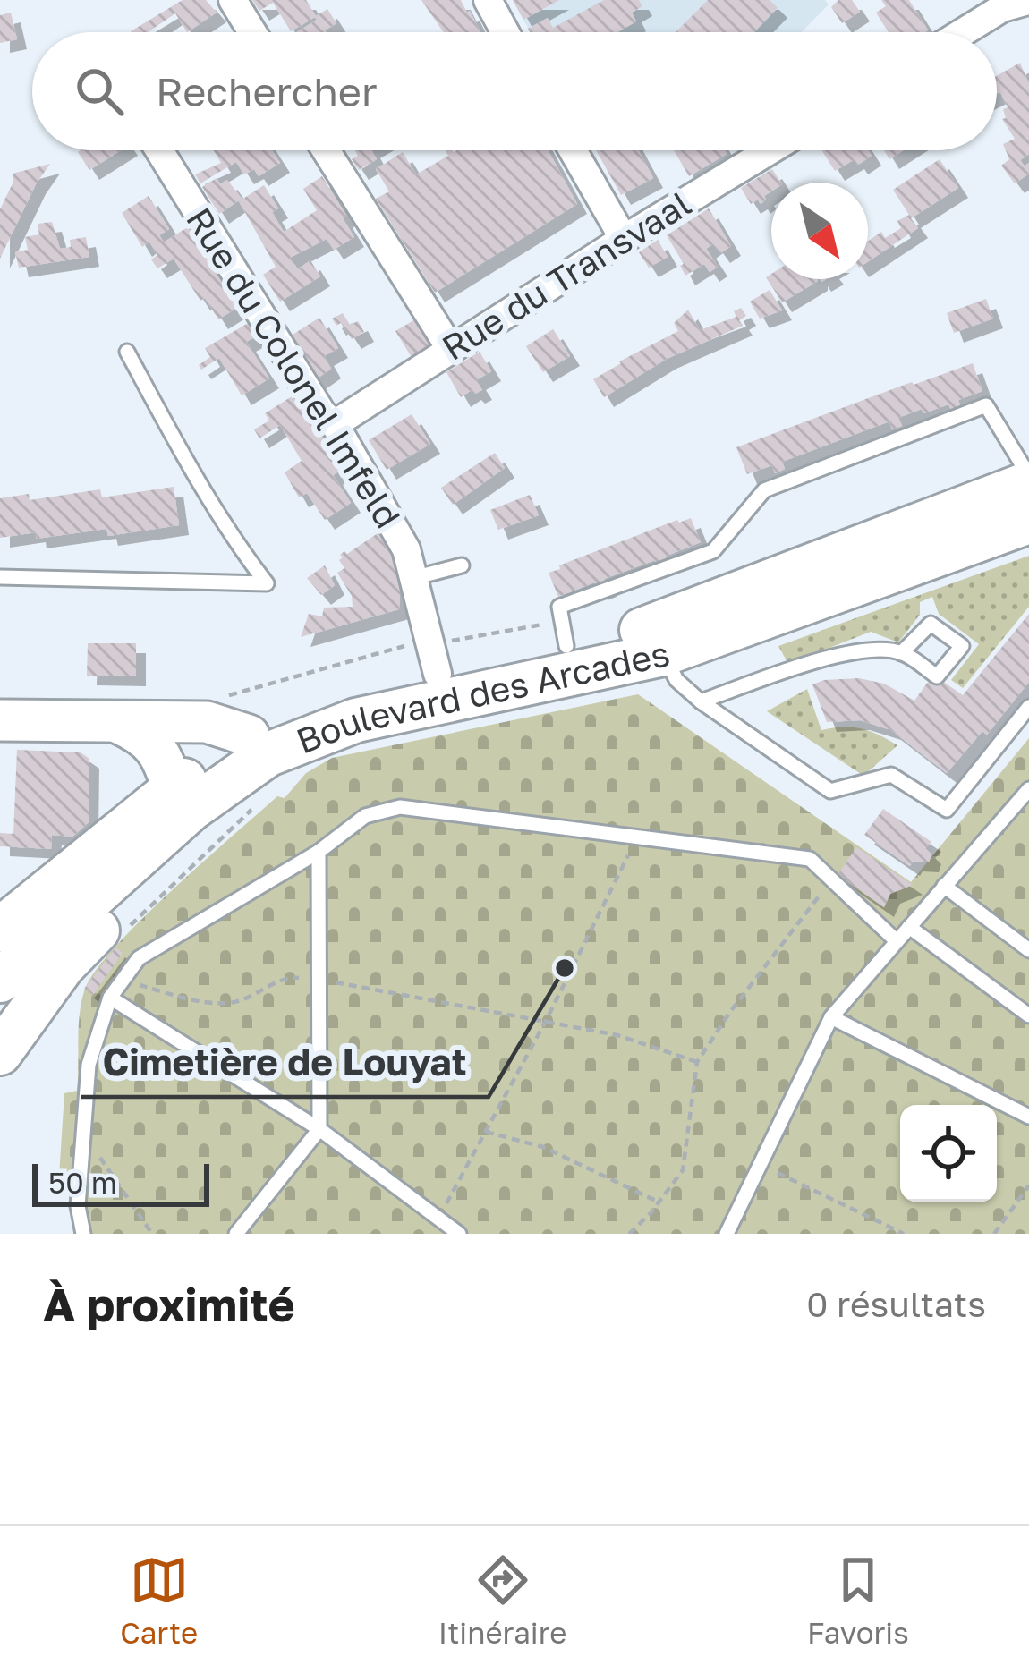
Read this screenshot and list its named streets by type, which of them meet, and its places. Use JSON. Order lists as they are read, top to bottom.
{
  "streets": {
    "main road": ["Boulevard des Arcades"],
    "street": ["Rue du Transvaal", "Rue du Colonel Imfeld"]
  },
  "crossings": [
    ["Rue du Transvaal", "Rue du Colonel Imfeld"],
    ["Rue du Colonel Imfeld", "Boulevard des Arcades"]
  ],
  "places": ["Cimetière de Louyat"],
  "scale_bar": "50 m",
  "north": "bottom right",
  "page": {
    "search": "Rechercher",
    "scale": "50 m",
    "heading": ["À proximité", "0 résultats"],
    "nav": ["Carte", "Itinéraire", "Favoris"]
  }
}
